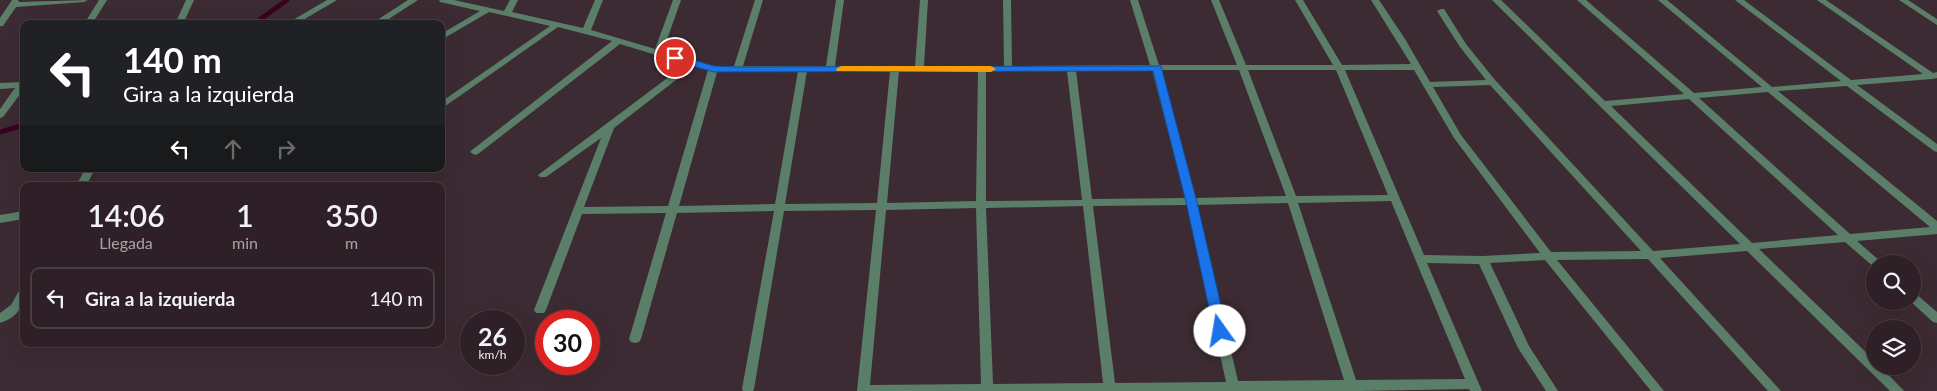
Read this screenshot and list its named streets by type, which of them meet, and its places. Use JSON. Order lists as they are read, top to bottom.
{
  "page": {
    "turn": ["140 m", "Gira a la izquierda"],
    "eta": [
      "14:06",
      "Llegada",
      "1",
      "min",
      "350",
      "m"
    ],
    "list": [
      {
        "name": "Gira a la izquierda",
        "value": "140 m"
      }
    ],
    "speed": "26 km/h",
    "limit": "30"
  }
}
